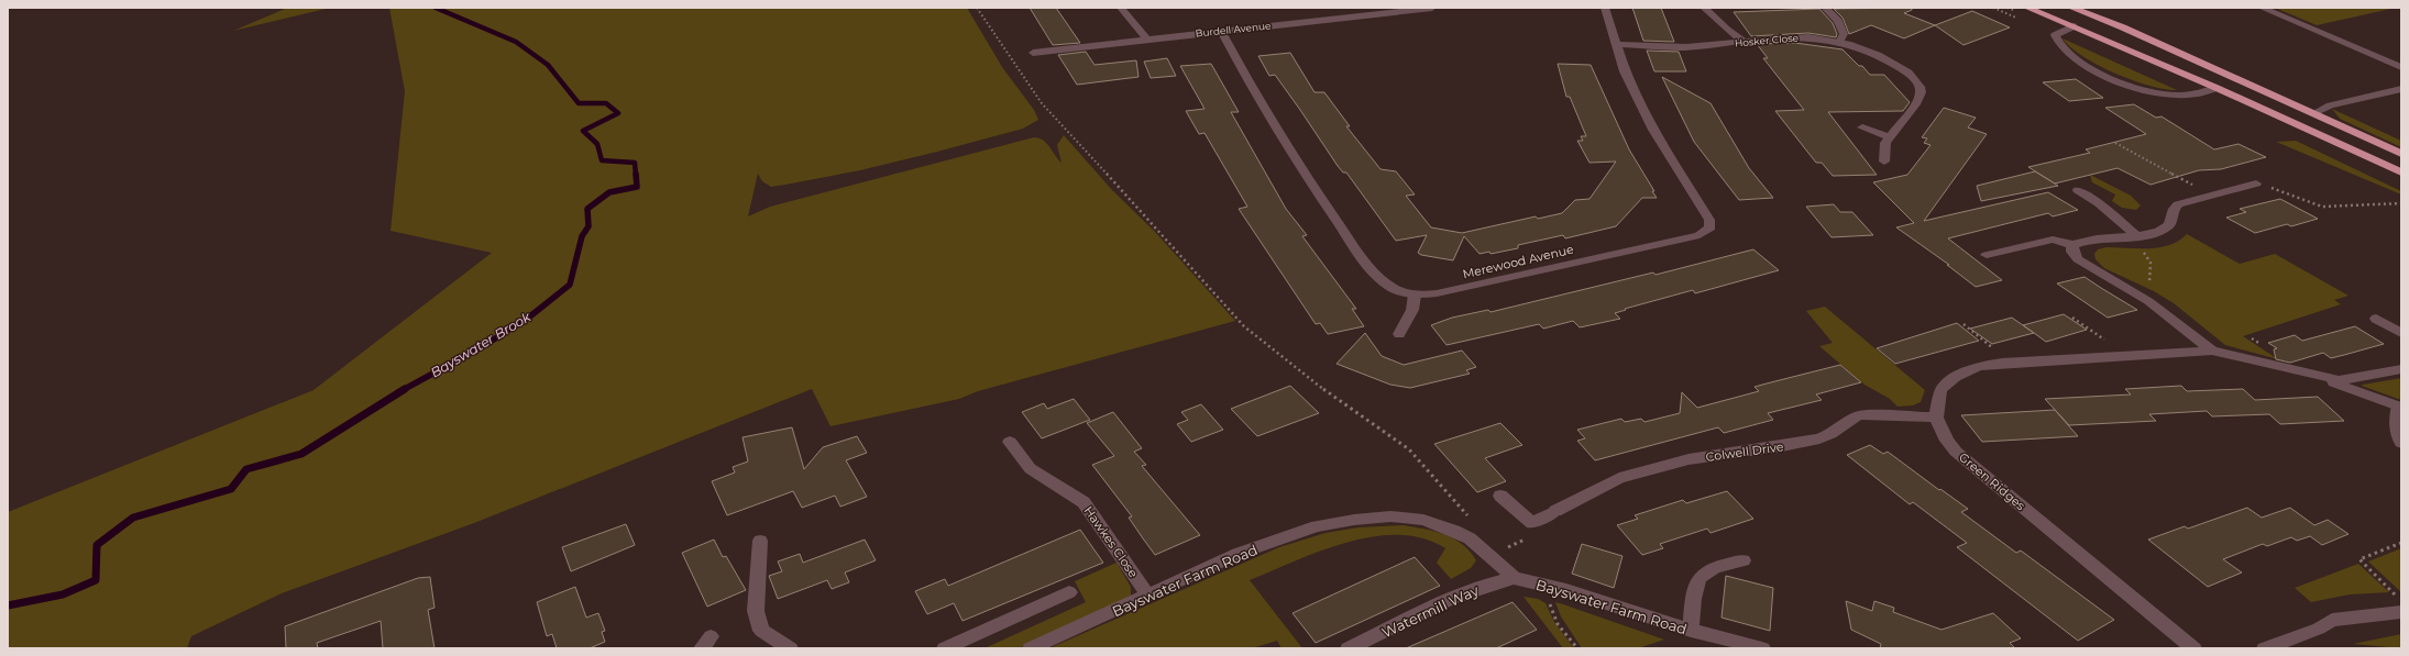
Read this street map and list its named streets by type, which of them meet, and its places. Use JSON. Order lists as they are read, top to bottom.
{
  "streets": {
    "street": [
      "Burdell Avenue",
      "Hosker Close",
      "Merewood Avenue",
      "Colwell Drive",
      "Green Ridges",
      "Hawkes Close",
      "Bayswater Farm Road",
      "Watermill Way"
    ]
  },
  "crossings": [
    ["Burdell Avenue", "Merewood Avenue"],
    ["Hosker Close", "Merewood Avenue"],
    ["Colwell Drive", "Green Ridges"],
    ["Hawkes Close", "Bayswater Farm Road"],
    ["Bayswater Farm Road", "Watermill Way"]
  ],
  "water": ["Bayswater Brook"]
}
